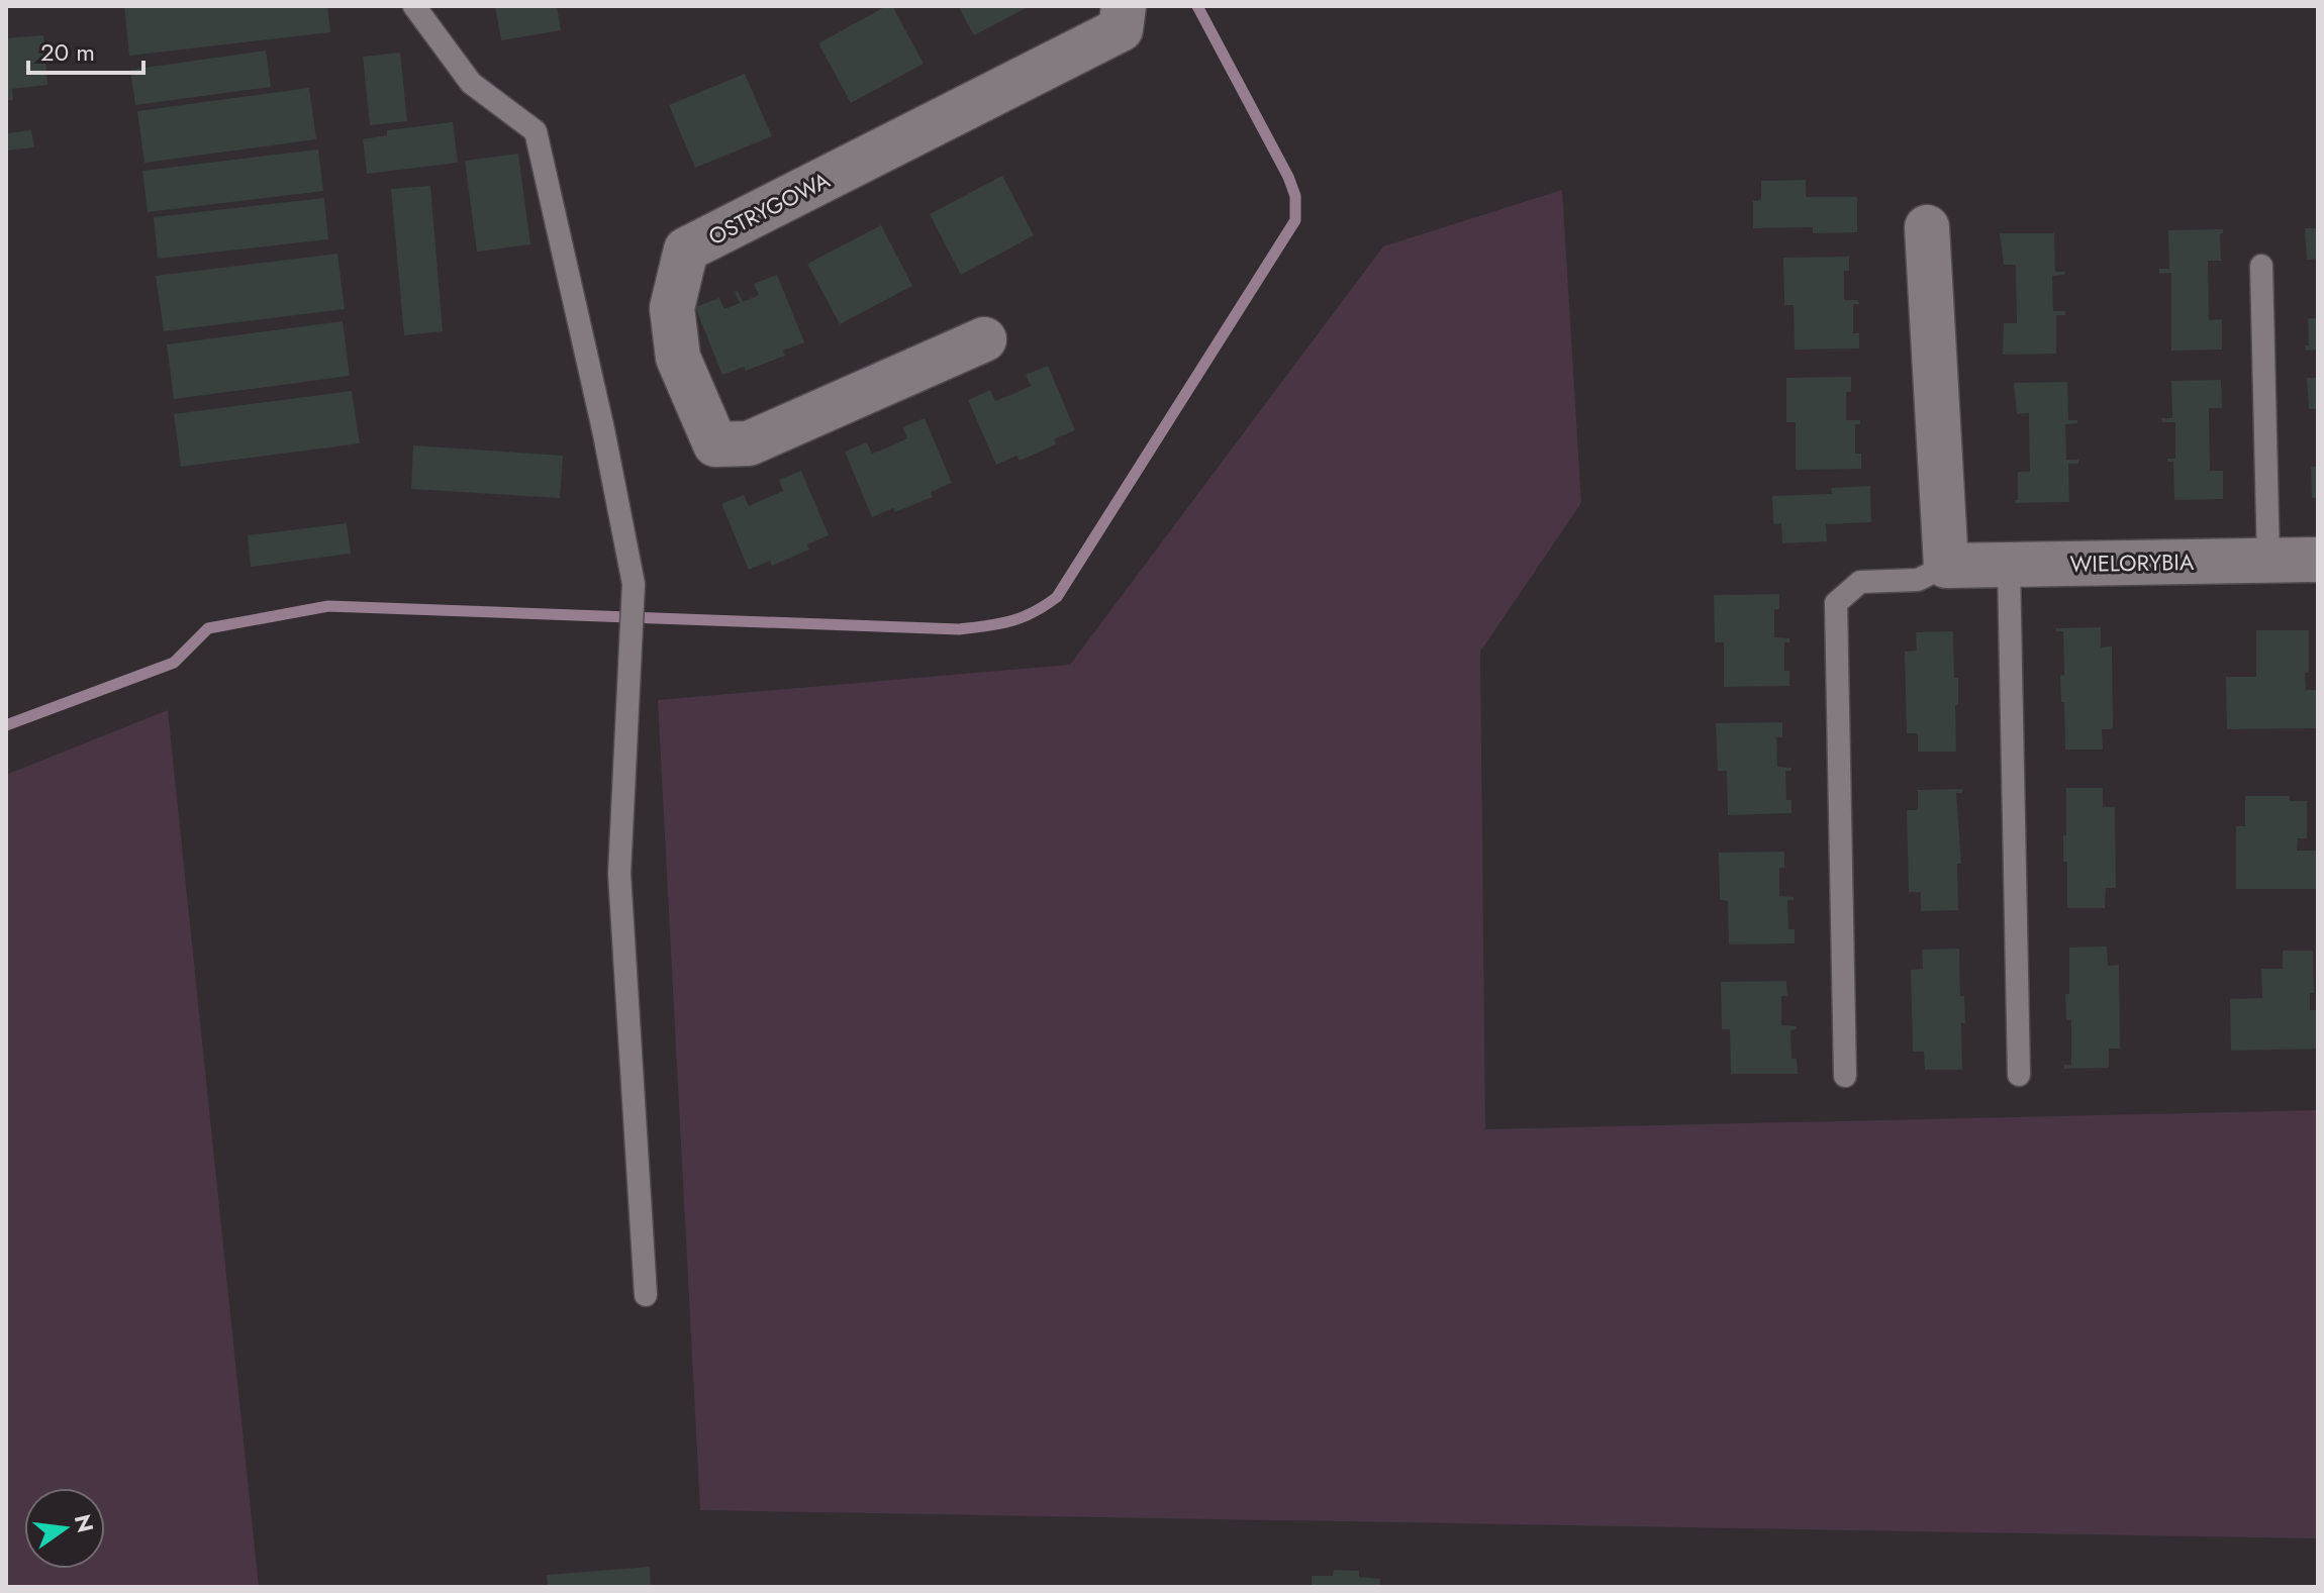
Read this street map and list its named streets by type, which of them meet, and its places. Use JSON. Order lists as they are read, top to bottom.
{
  "streets": {
    "street": ["OSTRYGOWA", "WIELORYBIA"]
  },
  "scale_bar": "20 m",
  "north": "right"
}
